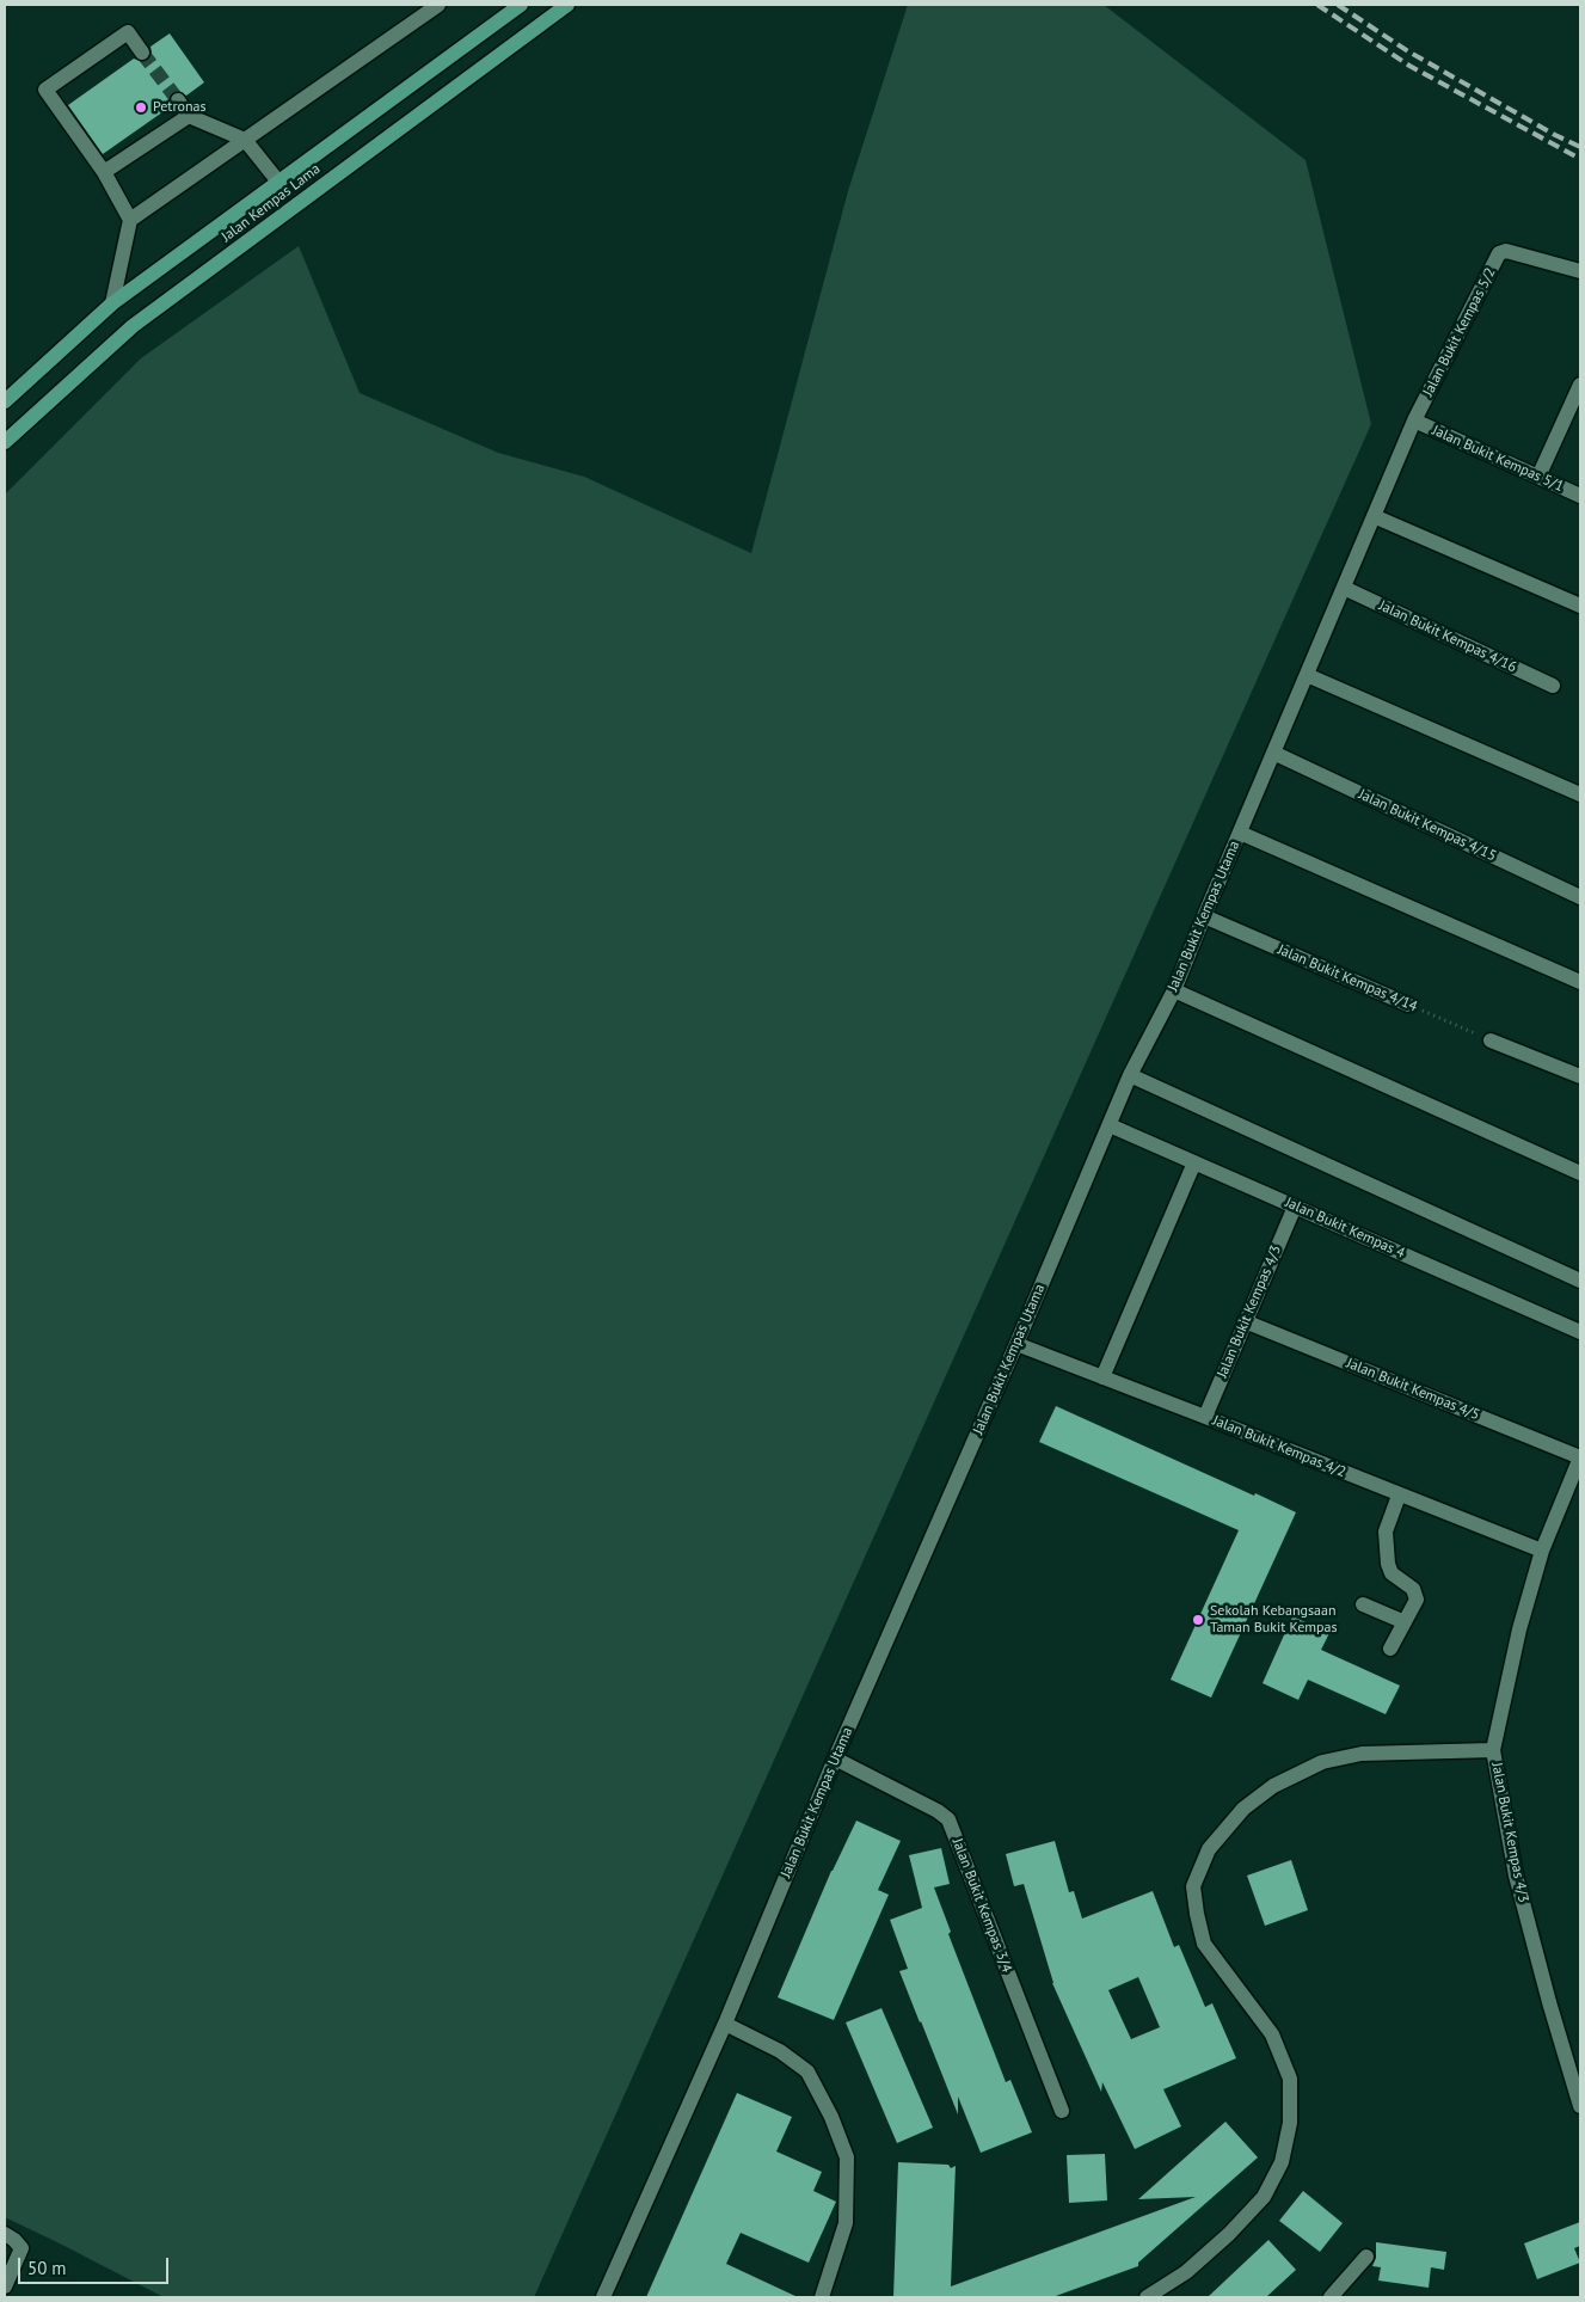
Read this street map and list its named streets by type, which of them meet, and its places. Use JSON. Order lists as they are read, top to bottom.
{
  "streets": {
    "main road": ["Jalan Kempas Lama"],
    "street": [
      "Jalan Bukit Kempas 5/2",
      "Jalan Bukit Kempas 5/1",
      "Jalan Bukit Kempas 4/16",
      "Jalan Bukit Kempas 4/15",
      "Jalan Bukit Kempas Utama",
      "Jalan Bukit Kempas 4/14",
      "Jalan Bukit Kempas 4",
      "Jalan Bukit Kempas 4/3",
      "Jalan Bukit Kempas 4/5",
      "Jalan Bukit Kempas 4/2",
      "Jalan Bukit Kempas 3/4"
    ]
  },
  "crossings": [
    ["Jalan Bukit Kempas 5/2", "Jalan Bukit Kempas 5/1"],
    ["Jalan Bukit Kempas 5/2", "Jalan Bukit Kempas Utama"],
    ["Jalan Bukit Kempas 5/1", "Jalan Bukit Kempas Utama"],
    ["Jalan Bukit Kempas 4/16", "Jalan Bukit Kempas Utama"],
    ["Jalan Bukit Kempas 4/15", "Jalan Bukit Kempas Utama"],
    ["Jalan Bukit Kempas Utama", "Jalan Bukit Kempas 4/14"],
    ["Jalan Bukit Kempas Utama", "Jalan Bukit Kempas 4"],
    ["Jalan Bukit Kempas Utama", "Jalan Bukit Kempas 4/2"],
    ["Jalan Bukit Kempas Utama", "Jalan Bukit Kempas 3/4"],
    ["Jalan Bukit Kempas 4", "Jalan Bukit Kempas 4/3"],
    ["Jalan Bukit Kempas 4/3", "Jalan Bukit Kempas 4/5"],
    ["Jalan Bukit Kempas 4/3", "Jalan Bukit Kempas 4/2"]
  ],
  "places": ["Petronas", "Sekolah Kebangsaan Taman Bukit Kempas"],
  "scale_bar": "50 m"
}
